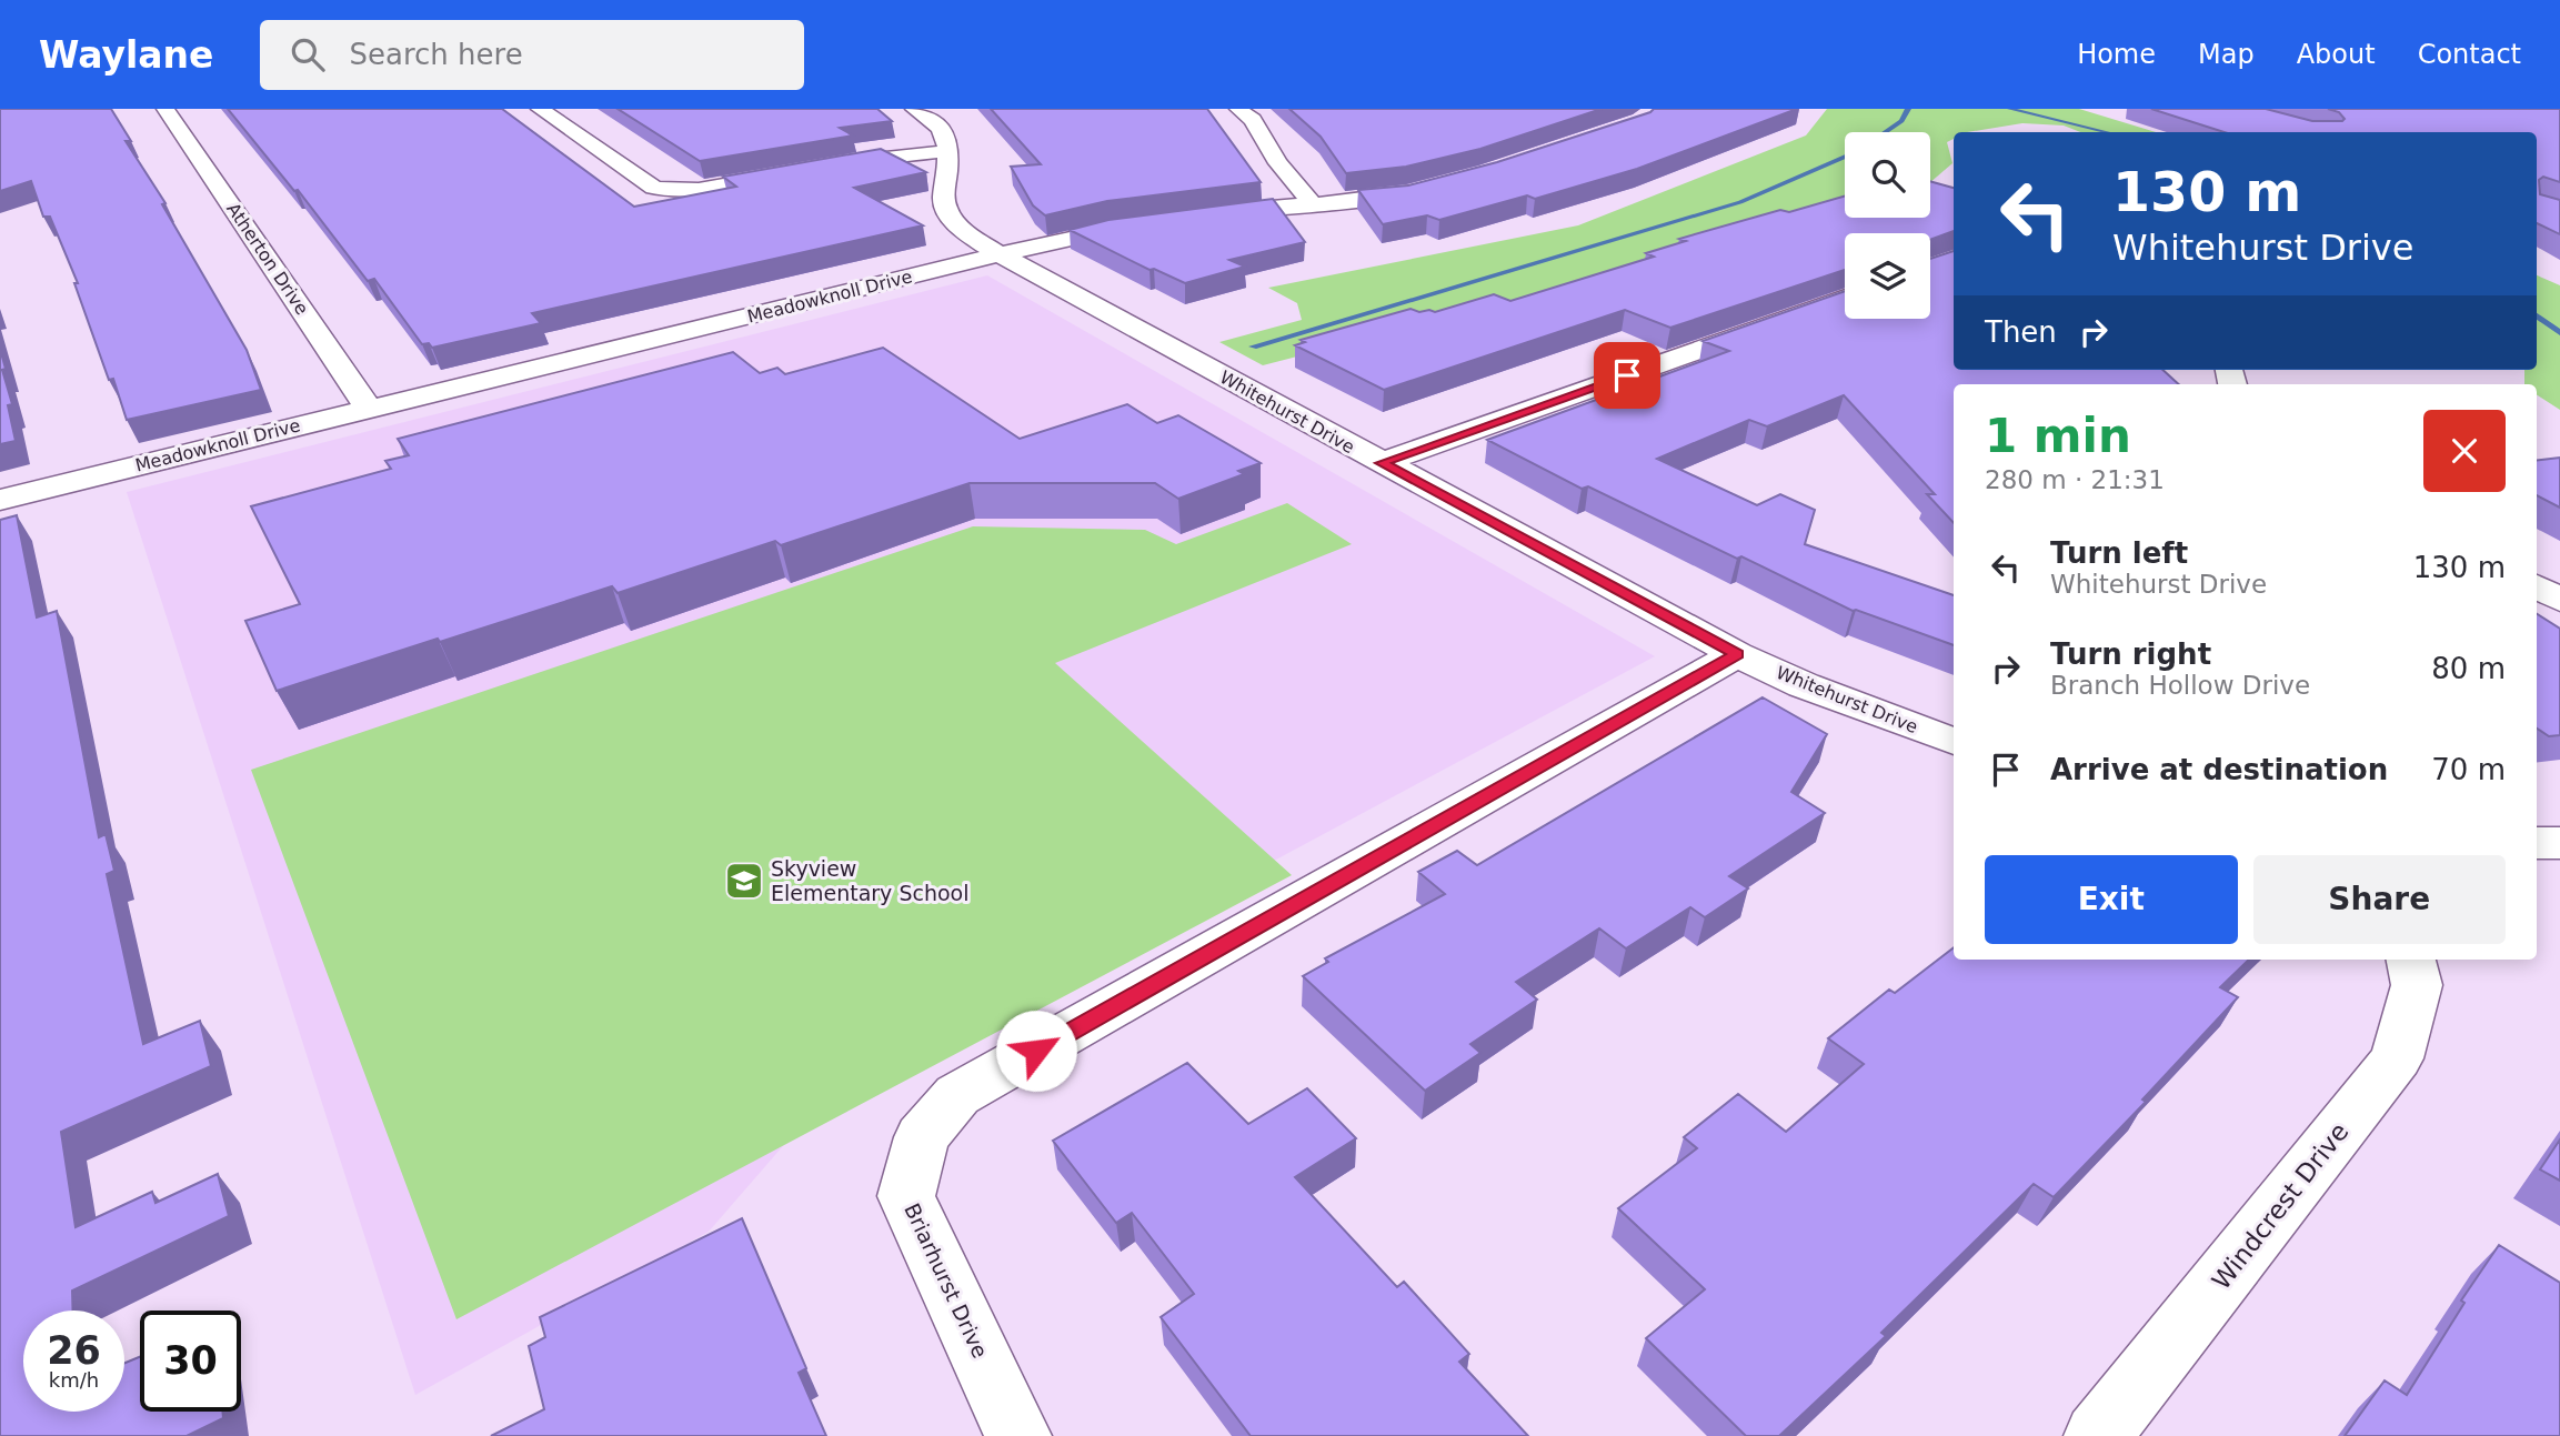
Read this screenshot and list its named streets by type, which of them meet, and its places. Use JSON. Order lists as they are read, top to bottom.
{
  "streets": {
    "street": [
      "Atherton Drive",
      "Meadowknoll Drive",
      "Whitehurst Drive",
      "Windcrest Drive",
      "Briarhurst Drive"
    ]
  },
  "crossings": [
    ["Atherton Drive", "Meadowknoll Drive"],
    ["Meadowknoll Drive", "Whitehurst Drive"],
    ["Whitehurst Drive", "Briarhurst Drive"]
  ],
  "places": {
    "school or university": ["Skyview Elementary School"]
  },
  "page": {
    "header": "Waylane",
    "search": "Search here",
    "nav": [
      "Home",
      "Map",
      "About",
      "Contact"
    ],
    "turn": ["130 m", "Whitehurst Drive"],
    "then": "Then",
    "heading": ["1 min", "280 m · 21:31"],
    "list": [
      {
        "name": "Turn left",
        "note": "Whitehurst Drive",
        "value": "130 m"
      },
      {
        "name": "Turn right",
        "note": "Branch Hollow Drive",
        "value": "80 m"
      },
      {
        "name": "Arrive at destination",
        "value": "70 m"
      }
    ],
    "buttons": ["Exit", "Share"],
    "speed": "26 km/h",
    "limit": "30"
  }
}
